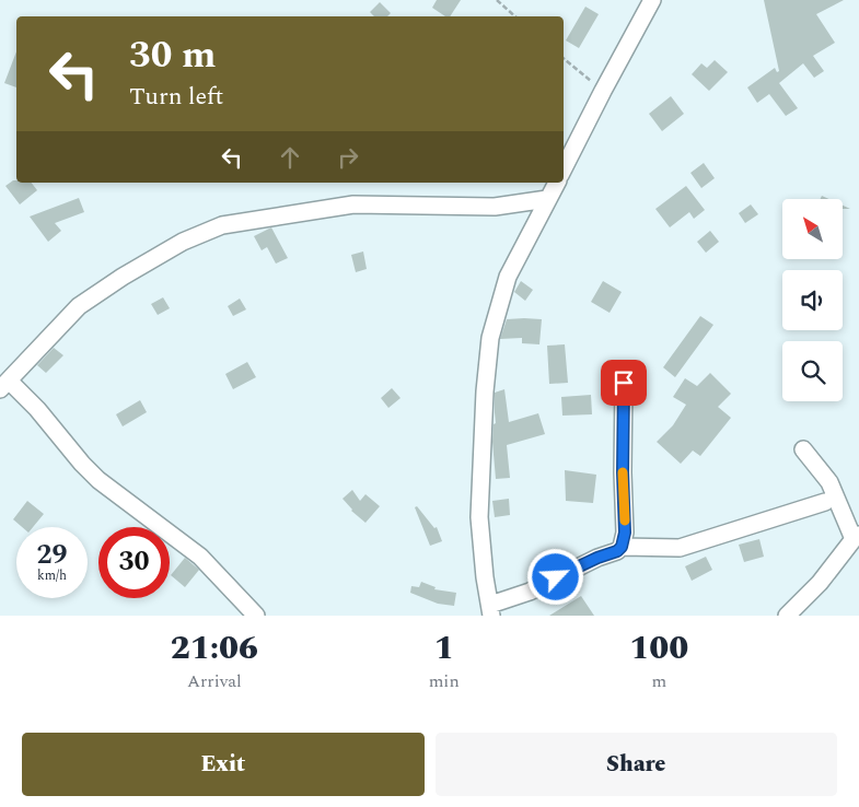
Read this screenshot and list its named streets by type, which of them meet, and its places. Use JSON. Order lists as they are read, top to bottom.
{
  "north": "top left",
  "page": {
    "turn": ["30 m", "Turn left"],
    "speed": "29 km/h",
    "limit": "30",
    "eta": [
      "21:06",
      "Arrival",
      "1",
      "min",
      "100",
      "m"
    ],
    "buttons": ["Exit", "Share"]
  }
}
